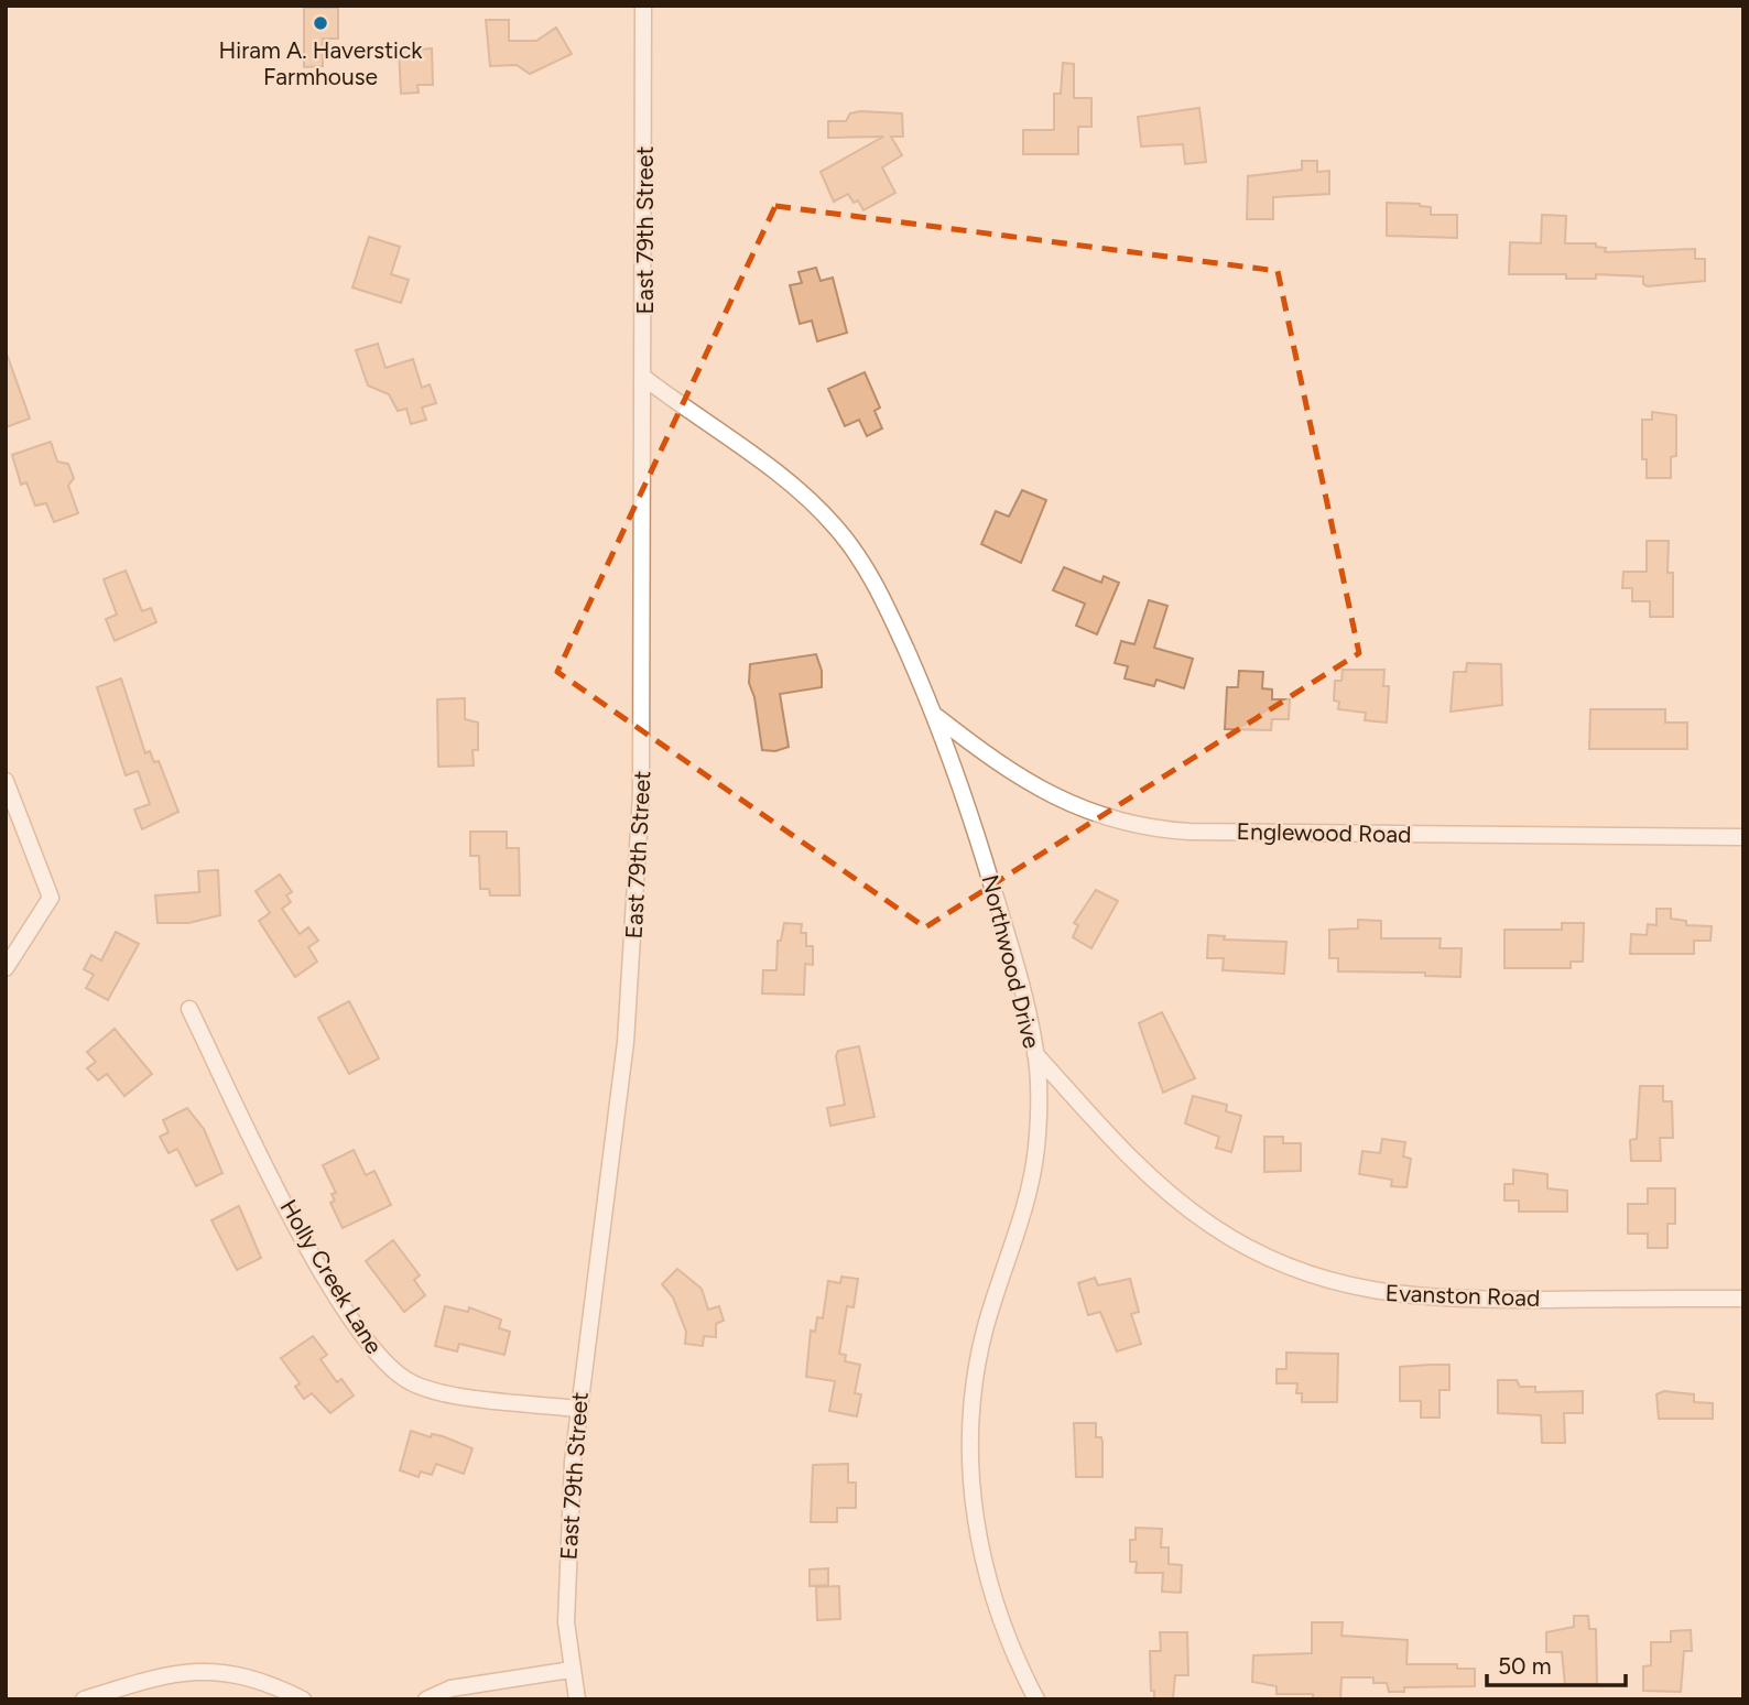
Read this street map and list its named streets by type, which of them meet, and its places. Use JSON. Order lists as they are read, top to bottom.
{
  "streets": {
    "street": [
      "East 79th Street",
      "Englewood Road",
      "Northwood Drive",
      "Holly Creek Lane",
      "Evanston Road"
    ]
  },
  "crossings": [
    ["East 79th Street", "Northwood Drive"],
    ["East 79th Street", "Holly Creek Lane"],
    ["Englewood Road", "Northwood Drive"],
    ["Northwood Drive", "Evanston Road"]
  ],
  "places": ["Hiram A. Haverstick Farmhouse"],
  "scale_bar": "50 m"
}
